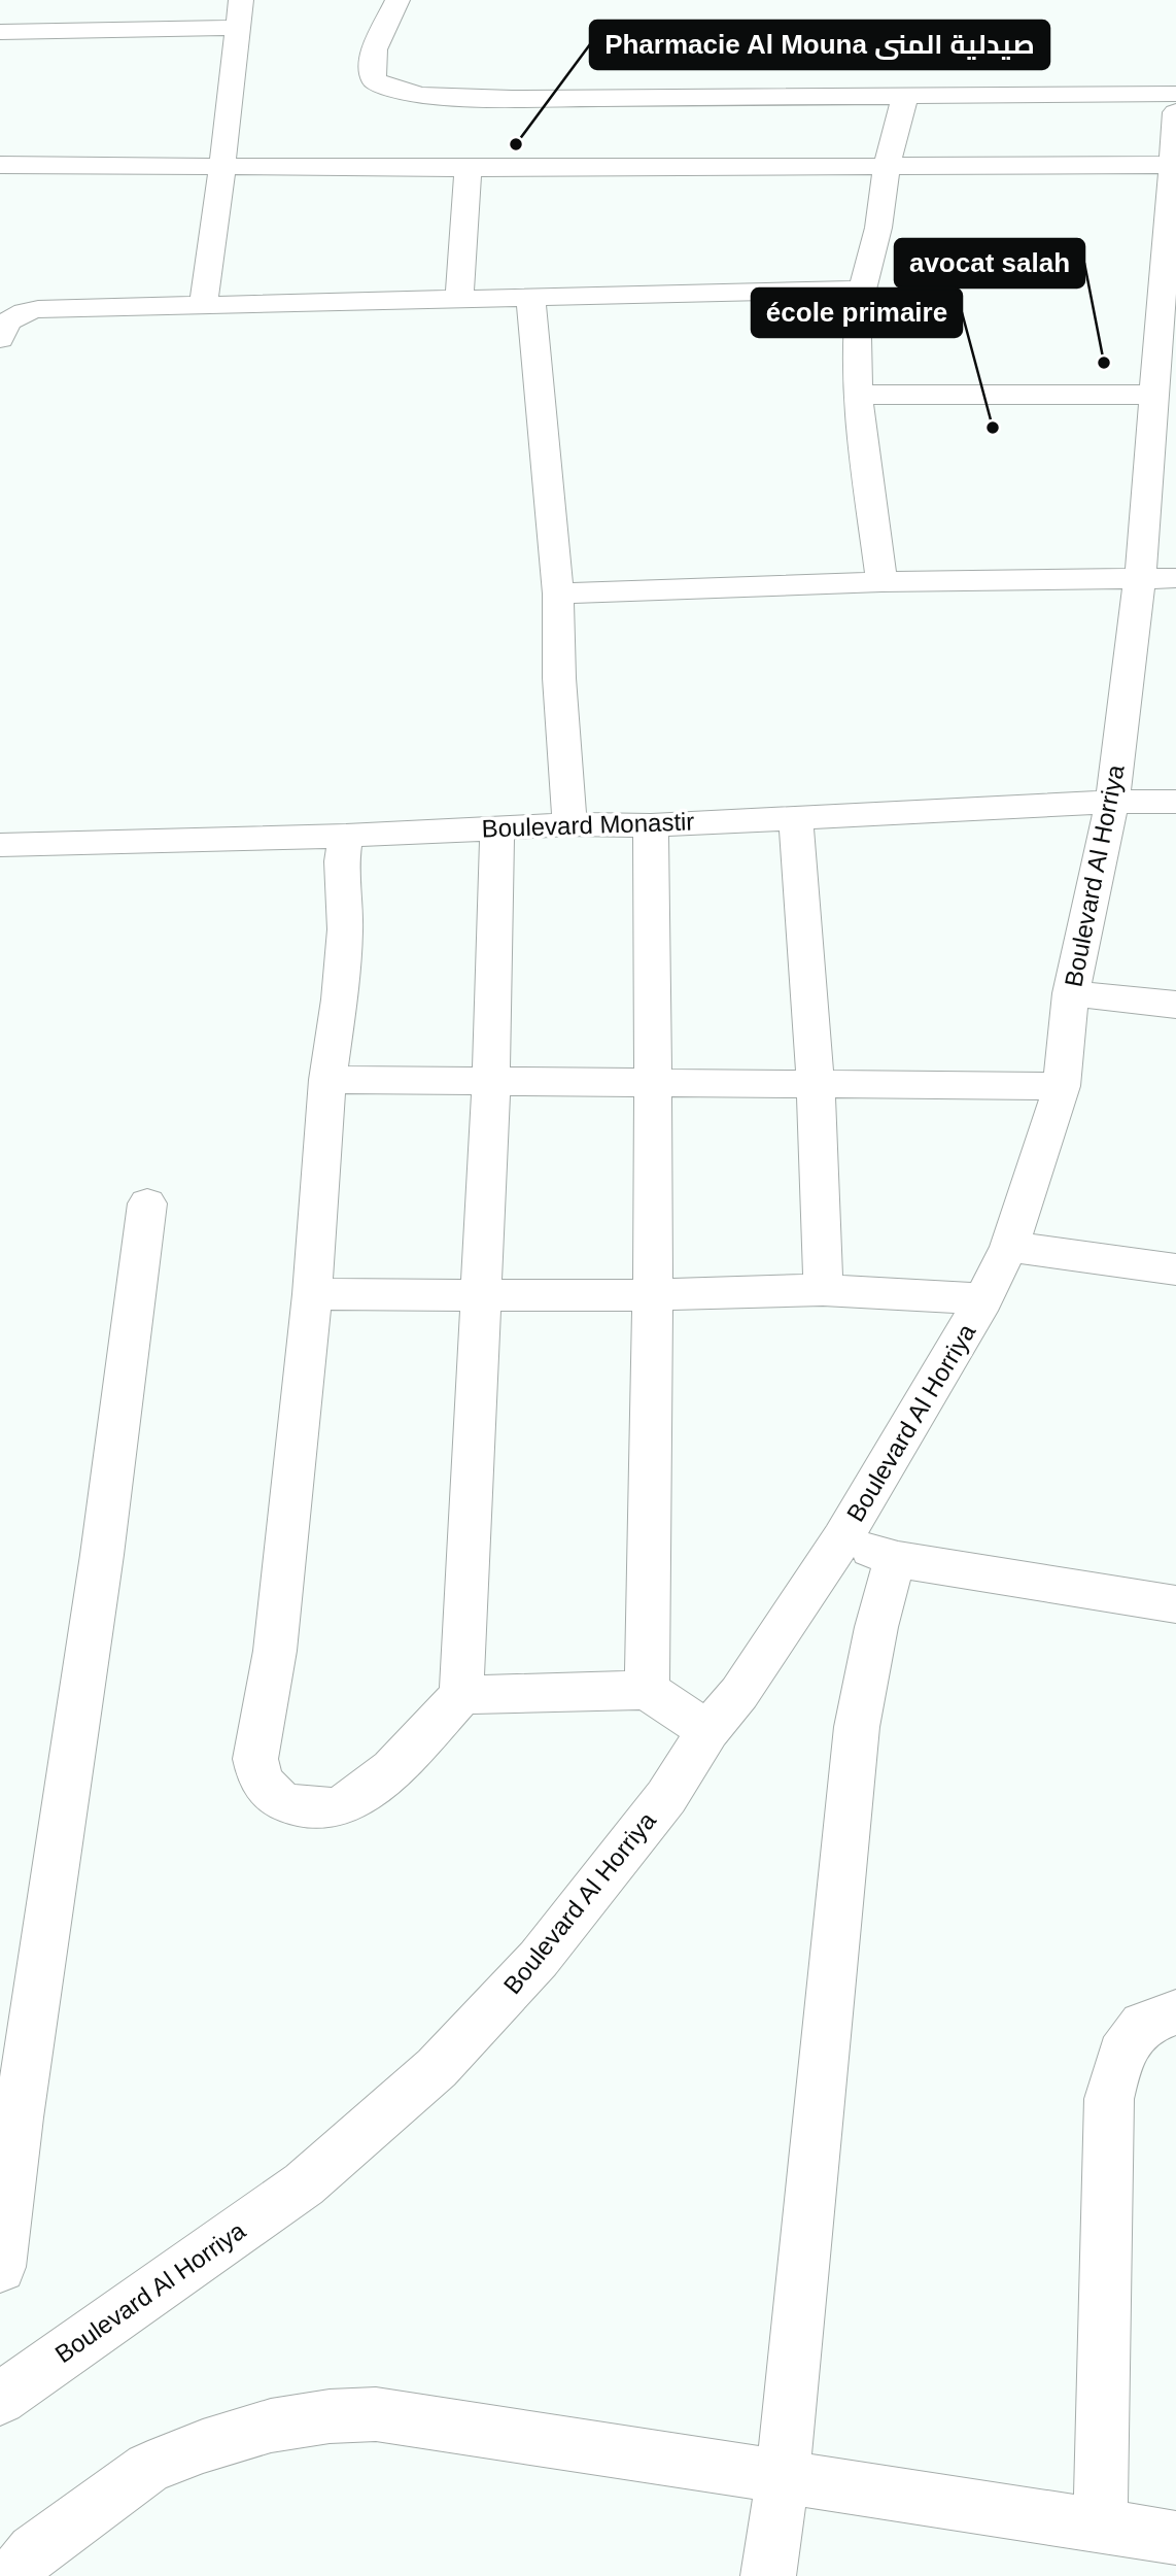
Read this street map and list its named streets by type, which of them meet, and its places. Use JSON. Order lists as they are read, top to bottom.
{
  "streets": {
    "street": ["Boulevard Monastir", "Boulevard Al Horriya"]
  },
  "crossings": [
    ["Boulevard Monastir", "Boulevard Al Horriya"]
  ],
  "places": ["Pharmacie Al Mouna صيدلية المنى", "avocat salah", "école primaire"]
}
